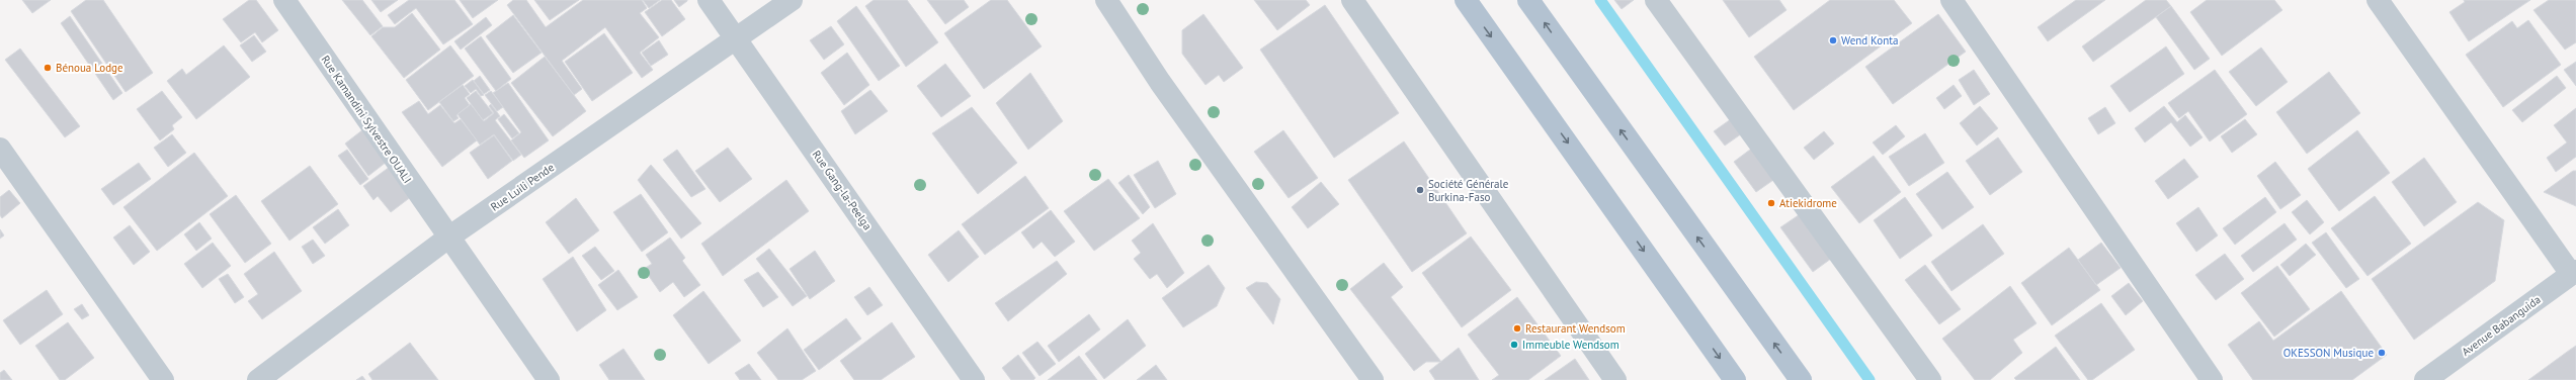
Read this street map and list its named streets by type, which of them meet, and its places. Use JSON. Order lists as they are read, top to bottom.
{
  "streets": {
    "street": [
      "Rue Kamandini Sylvestre OUALI",
      "Rue Luili Pende",
      "Rue Gang-la-Peelga",
      "Avenue Babanguida"
    ]
  },
  "crossings": [
    ["Rue Kamandini Sylvestre OUALI", "Rue Luili Pende"],
    ["Rue Luili Pende", "Rue Gang-la-Peelga"]
  ],
  "places": [
    "Wend Konta",
    "Bénoua Lodge",
    "Société Générale Burkina-Faso",
    "Atiekidrome",
    "Restaurant Wendsom",
    "Immeuble Wendsom",
    "OKESSON Musique"
  ]
}
